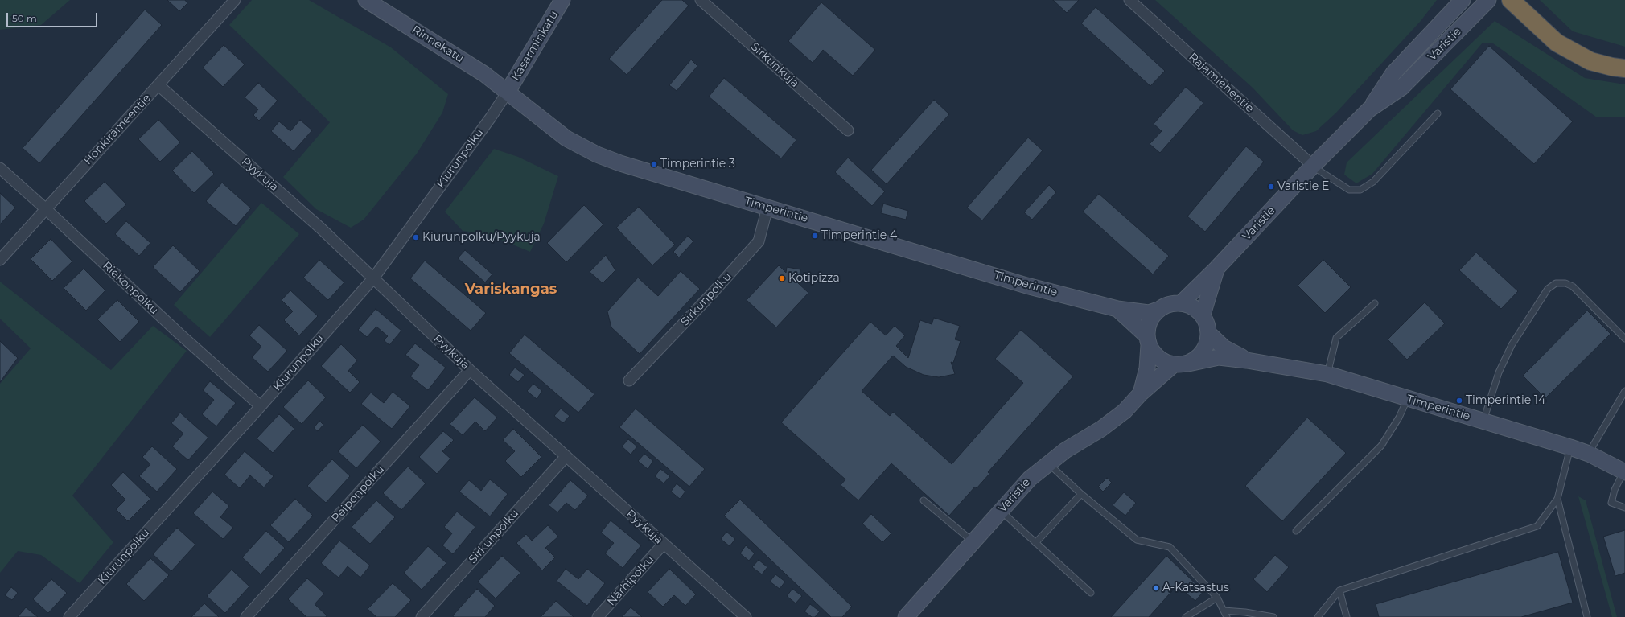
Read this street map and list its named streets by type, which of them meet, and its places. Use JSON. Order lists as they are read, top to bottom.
{
  "streets": {
    "street": [
      "Rinnekatu",
      "Varistie",
      "Kasarminkatu",
      "Sirkunkuja",
      "Rajamiehentie",
      "Honkirämeentie",
      "Kiurunpolku",
      "Pyykuja",
      "Timperintie",
      "Riekonpolku",
      "Sirkunpolku",
      "Peiponpolku",
      "Närhipolku"
    ]
  },
  "crossings": [
    ["Rinnekatu", "Kasarminkatu"],
    ["Rinnekatu", "Kiurunpolku"],
    ["Rinnekatu", "Timperintie"],
    ["Varistie", "Rajamiehentie"],
    ["Varistie", "Timperintie"],
    ["Kasarminkatu", "Kiurunpolku"],
    ["Kasarminkatu", "Timperintie"],
    ["Honkirämeentie", "Pyykuja"],
    ["Honkirämeentie", "Riekonpolku"],
    ["Kiurunpolku", "Pyykuja"],
    ["Kiurunpolku", "Timperintie"],
    ["Kiurunpolku", "Riekonpolku"],
    ["Pyykuja", "Sirkunpolku"],
    ["Pyykuja", "Peiponpolku"],
    ["Pyykuja", "Närhipolku"],
    ["Timperintie", "Sirkunpolku"]
  ],
  "districts": ["Variskangas"],
  "places": [
    "Timperintie 3",
    "Varistie E",
    "Timperintie 4",
    "Kiurunpolku/Pyykuja",
    "Kotipizza",
    "Timperintie 14",
    "A-Katsastus"
  ],
  "scale_bar": "50 m"
}
